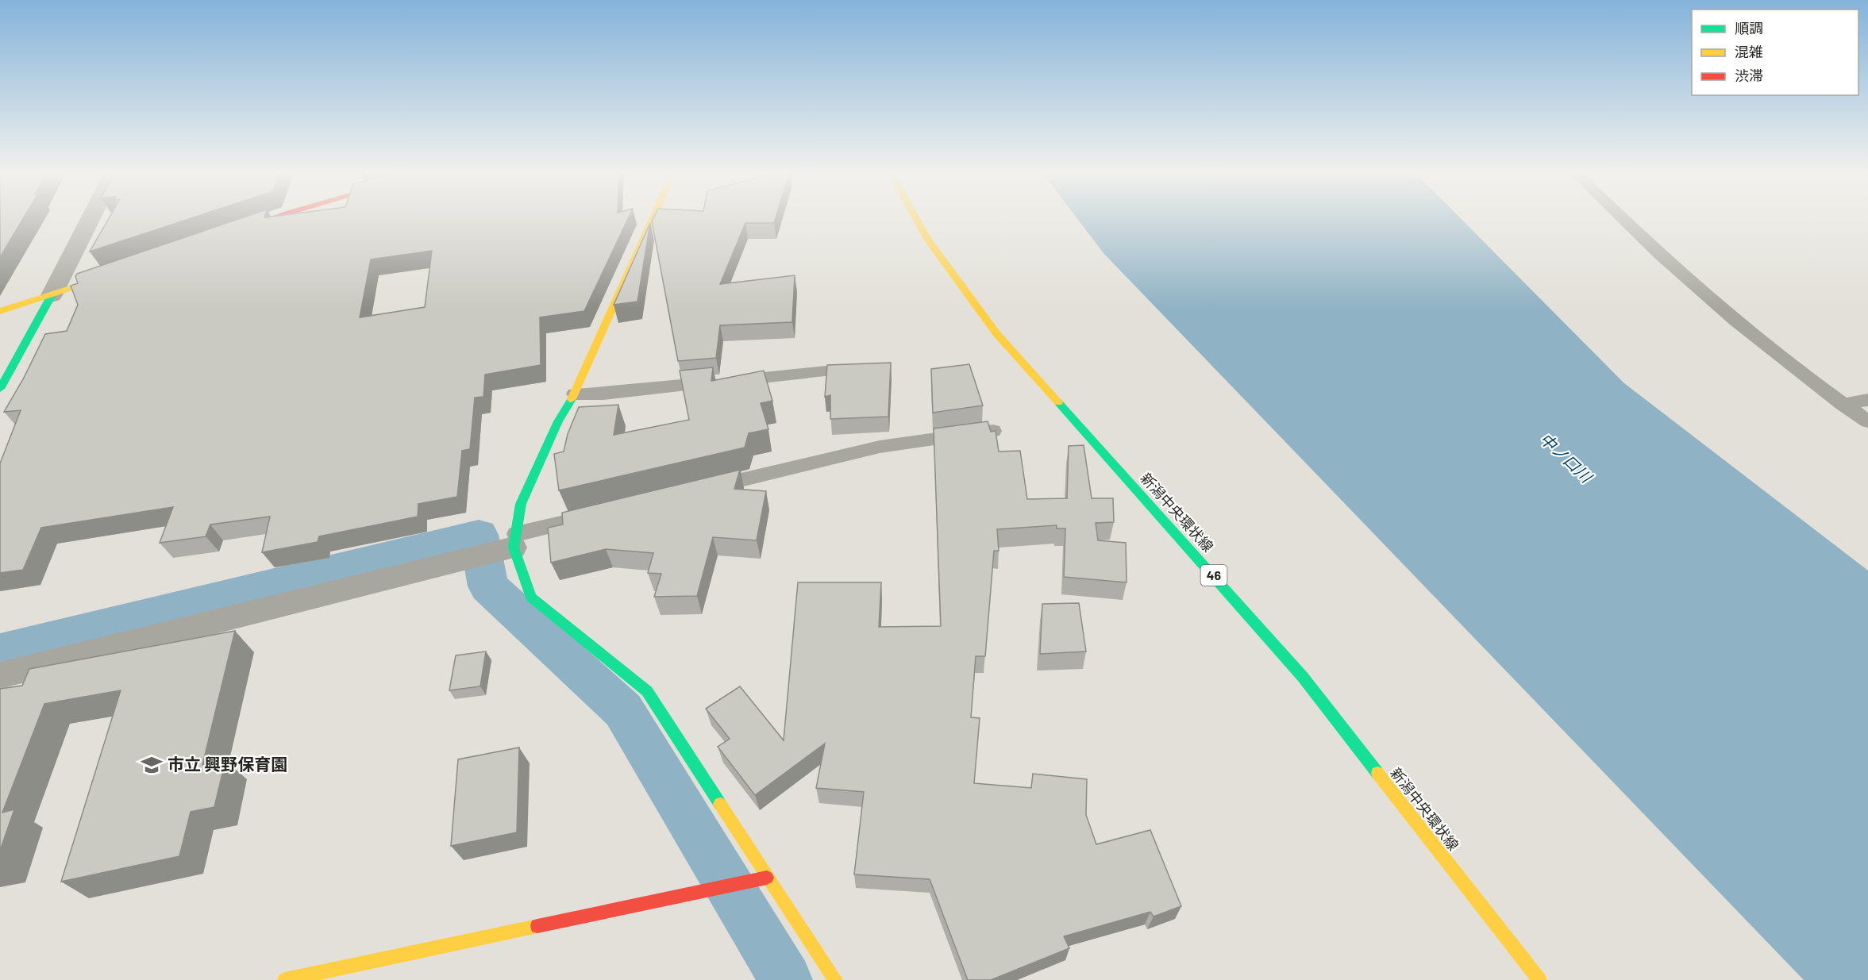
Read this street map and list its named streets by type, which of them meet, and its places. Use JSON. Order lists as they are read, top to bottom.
{
  "streets": {
    "street": ["新潟中央環状線", "46"]
  },
  "water": ["中ノ口川"],
  "places": {
    "school or university": ["市立 興野保育園"]
  },
  "legend": ["順調", "混雑", "渋滞"]
}
